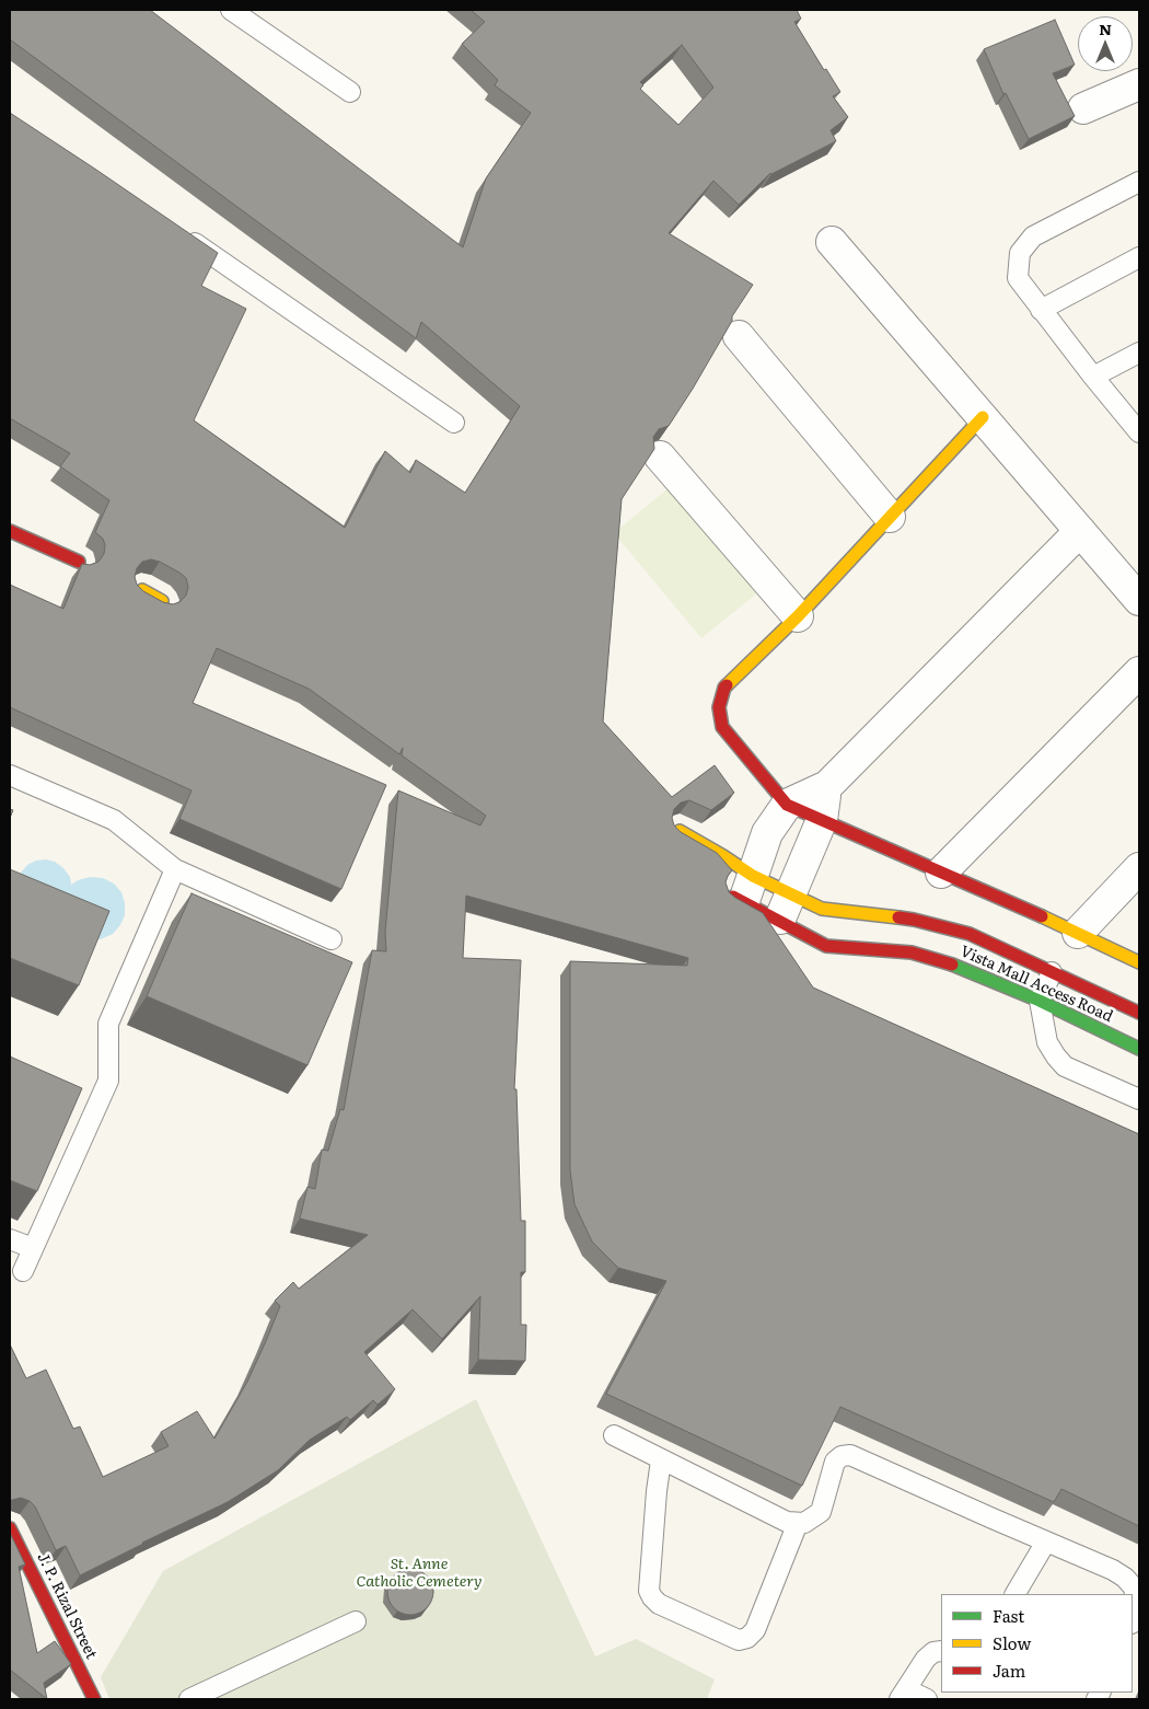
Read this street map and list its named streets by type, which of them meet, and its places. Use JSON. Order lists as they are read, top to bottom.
{
  "streets": {
    "street": ["Vista Mall Access Road", "J. P. Rizal Street"]
  },
  "parks": ["St. Anne Catholic Cemetery"],
  "legend": ["Fast", "Slow", "Jam"],
  "north": "top"
}
